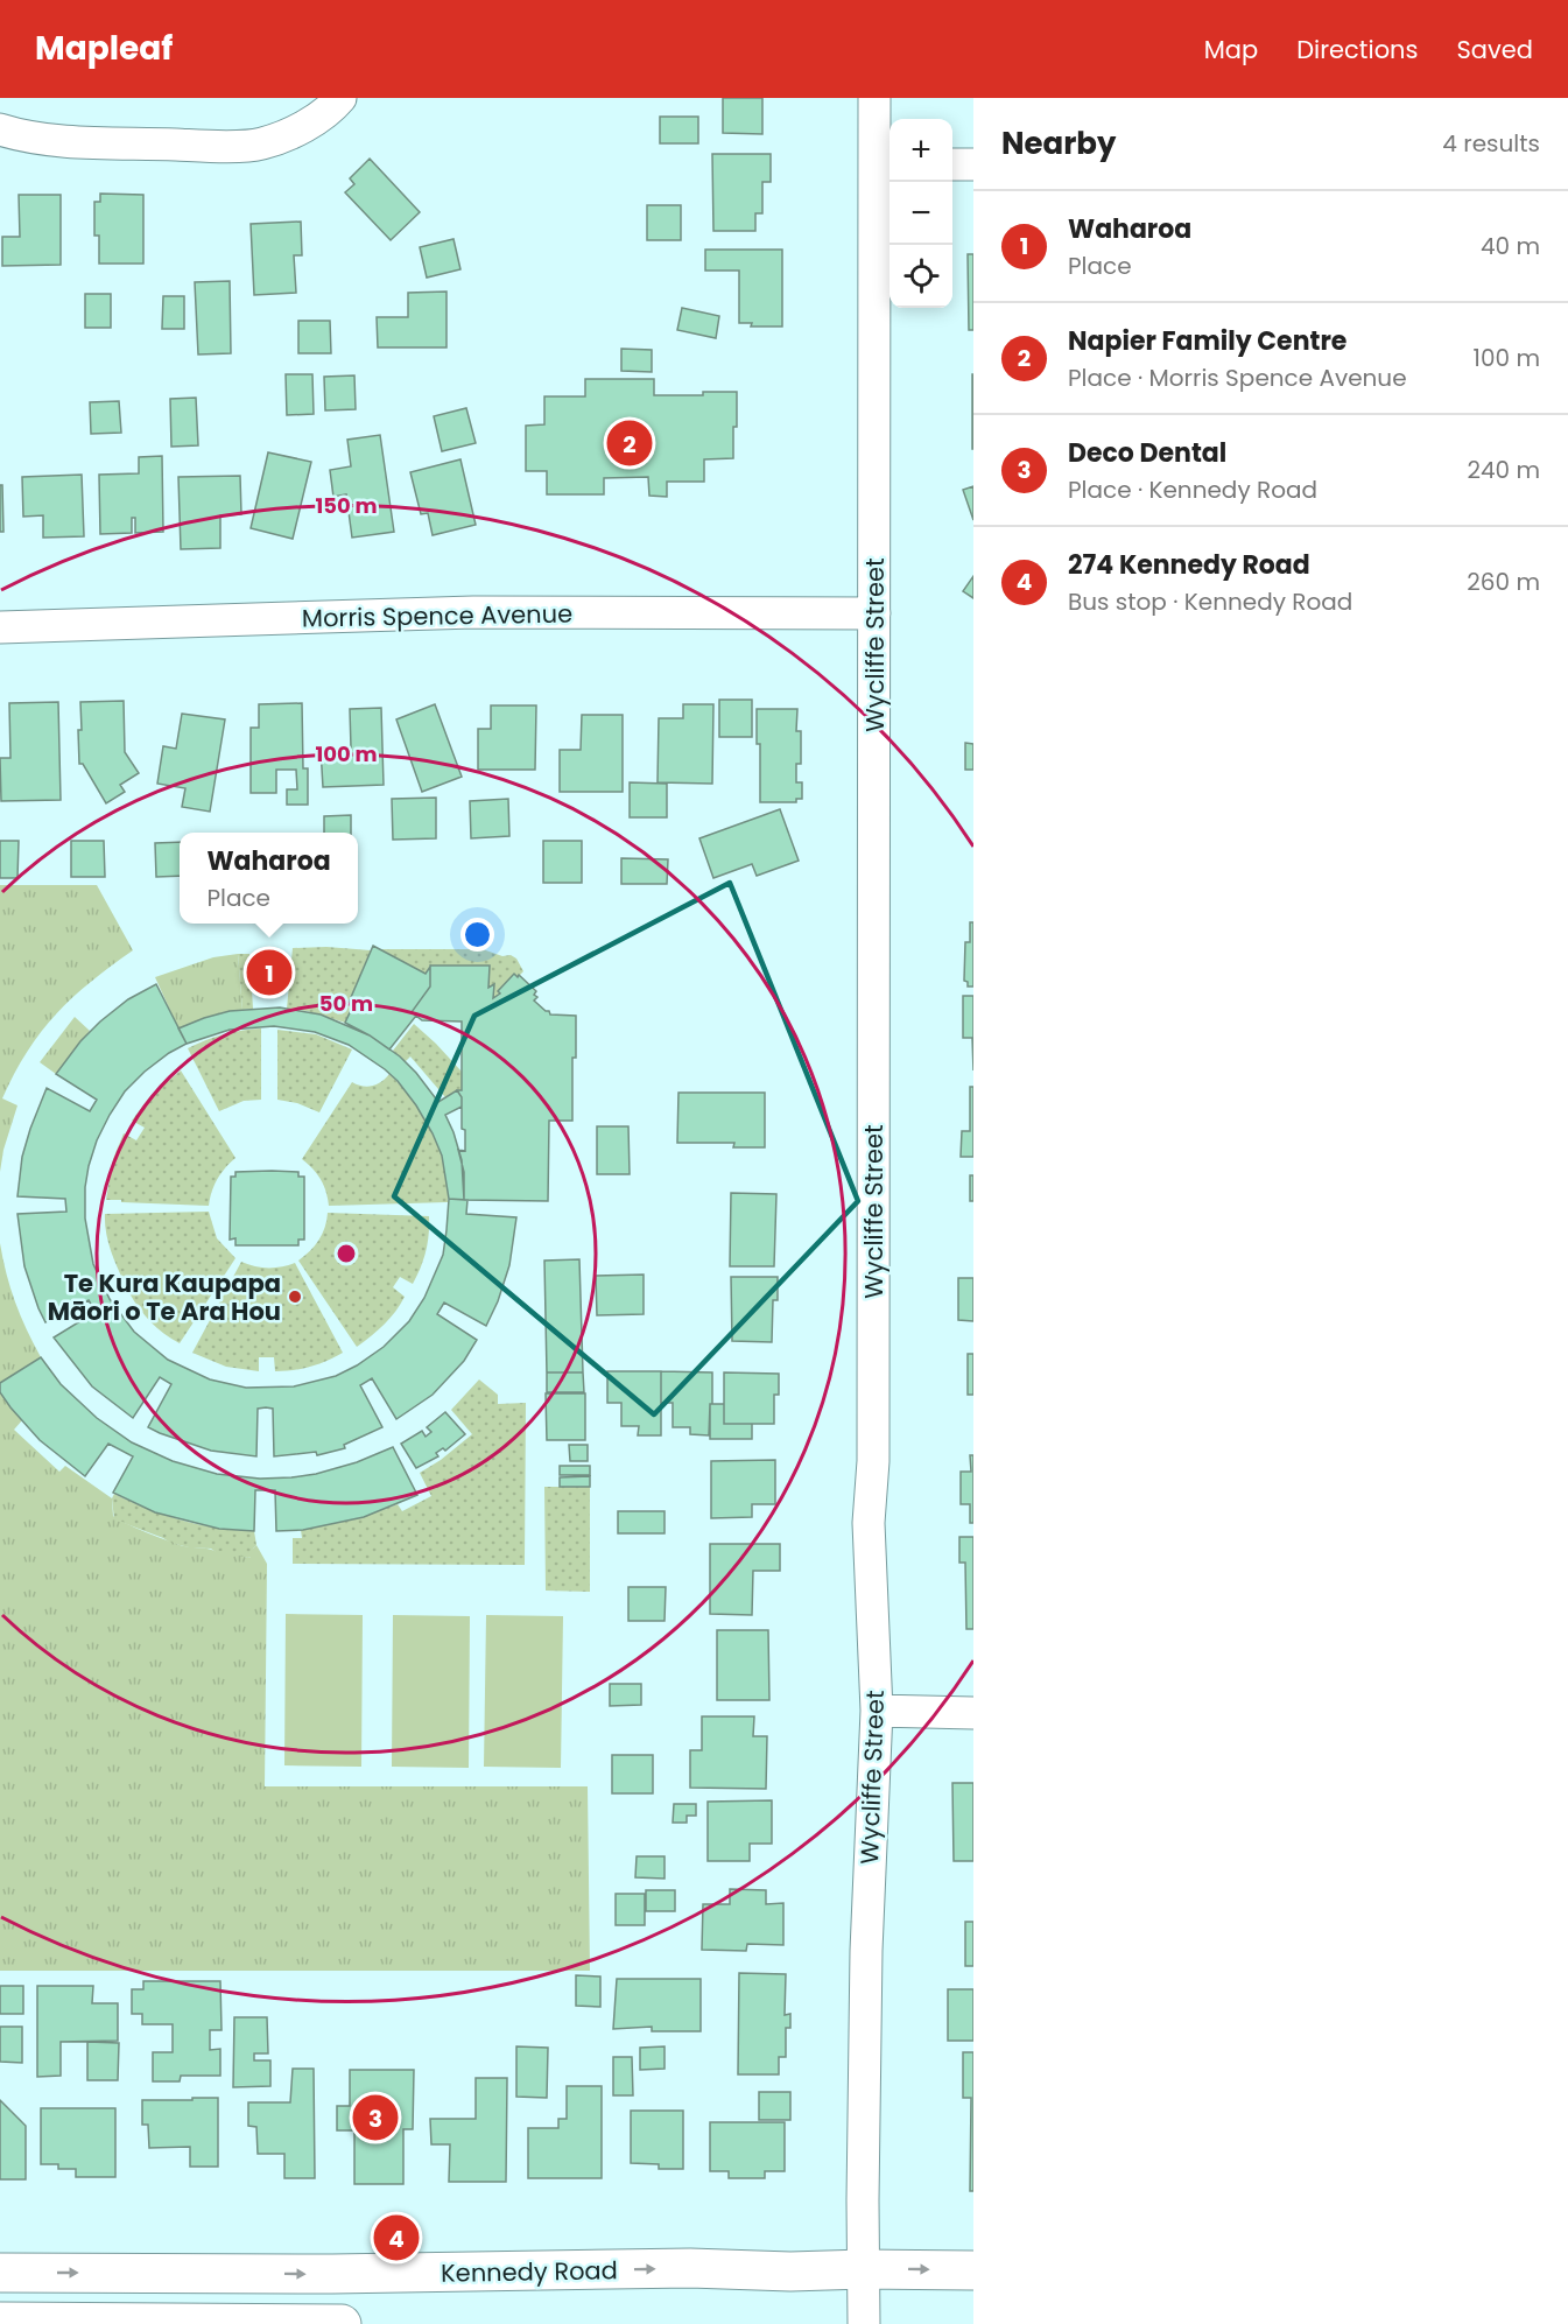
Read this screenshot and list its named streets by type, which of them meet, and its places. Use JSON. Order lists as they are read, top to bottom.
{
  "streets": {
    "main road": ["Kennedy Road"],
    "street": ["Morris Spence Avenue", "Wycliffe Street"]
  },
  "crossings": [
    ["Morris Spence Avenue", "Wycliffe Street"],
    ["Wycliffe Street", "Kennedy Road"]
  ],
  "places": ["Te Kura Kaupapa Māori o Te Ara Hou"],
  "page": {
    "header": "Mapleaf",
    "nav": ["Map", "Directions", "Saved"],
    "heading": ["Nearby", "4 results"],
    "map_buttons": ["+", "−"],
    "list": [
      {
        "mark": "1",
        "name": "Waharoa",
        "note": "Place",
        "value": "40 m"
      },
      {
        "mark": "2",
        "name": "Napier Family Centre",
        "note": "Place · Morris Spence Avenue",
        "value": "100 m"
      },
      {
        "mark": "3",
        "name": "Deco Dental",
        "note": "Place · Kennedy Road",
        "value": "240 m"
      },
      {
        "mark": "4",
        "name": "274 Kennedy Road",
        "note": "Bus stop · Kennedy Road",
        "value": "260 m"
      }
    ],
    "pins": [
      "2",
      "1",
      "3",
      "4"
    ],
    "popup": ["Waharoa", "Place"]
  },
  "rings": ["150 m", "100 m", "50 m"]
}
